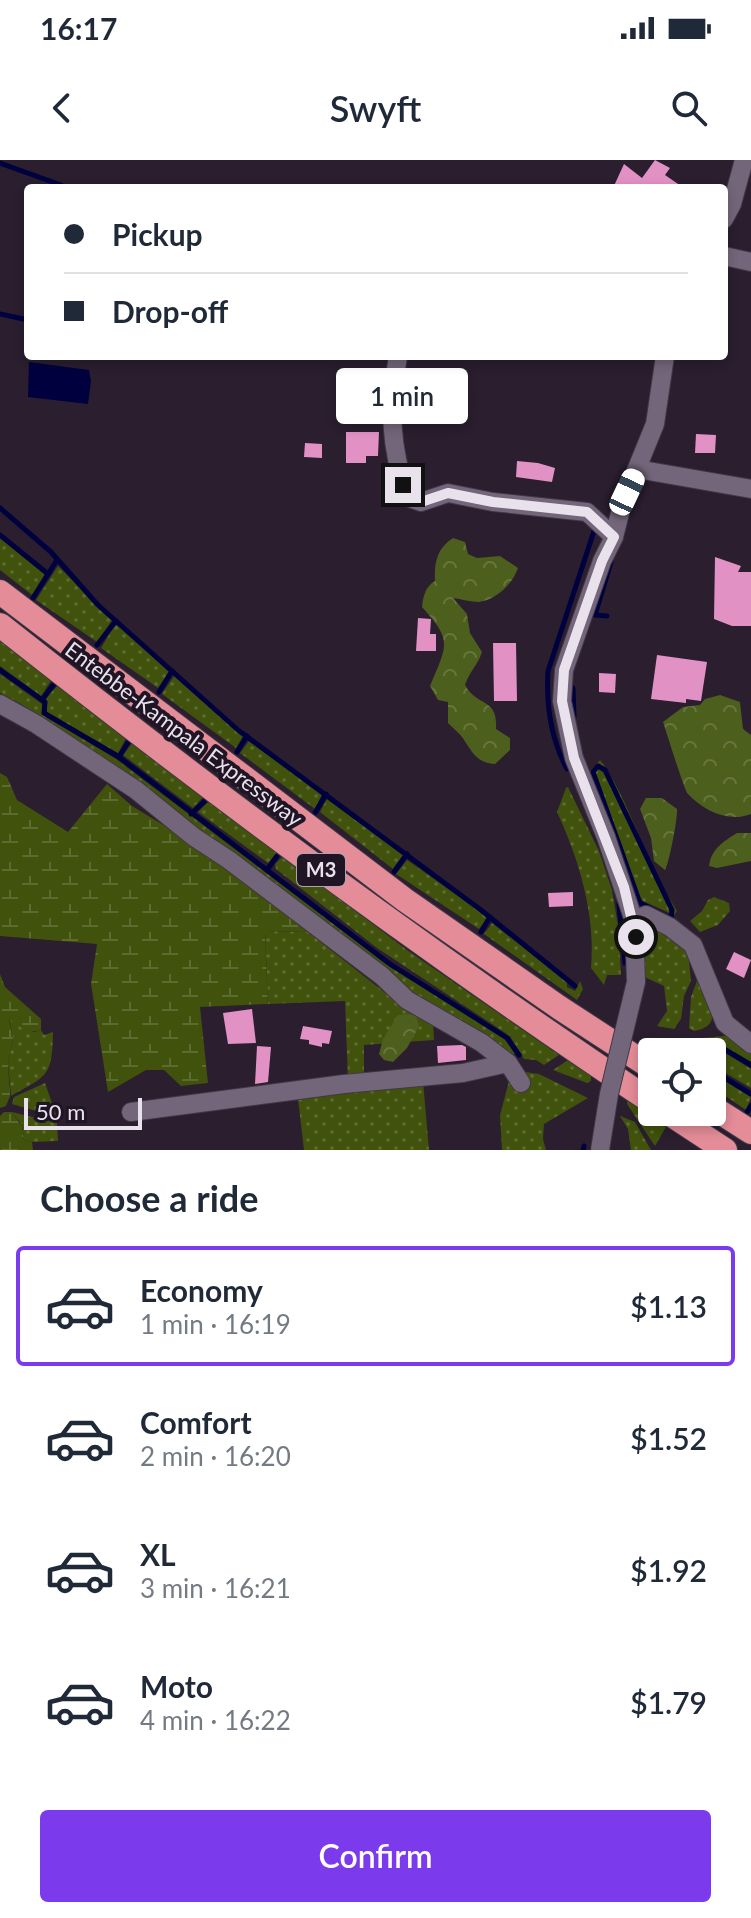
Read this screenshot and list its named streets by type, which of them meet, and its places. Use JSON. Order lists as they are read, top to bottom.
{
  "streets": {
    "highway": ["Entebbe-Kampala Expressway", "M3"]
  },
  "scale_bar": "50 m",
  "page": {
    "status": "16:17",
    "header": "Swyft",
    "banner": ["Pickup", "Drop-off"],
    "bubble": "1 min",
    "scale": "50 m",
    "heading": "Choose a ride",
    "list": [
      {
        "name": "Economy",
        "note": "1 min · 16:19",
        "value": "$1.13"
      },
      {
        "name": "Comfort",
        "note": "2 min · 16:20",
        "value": "$1.52"
      },
      {
        "name": "XL",
        "note": "3 min · 16:21",
        "value": "$1.92"
      },
      {
        "name": "Moto",
        "note": "4 min · 16:22",
        "value": "$1.79"
      }
    ],
    "buttons": "Confirm"
  }
}
